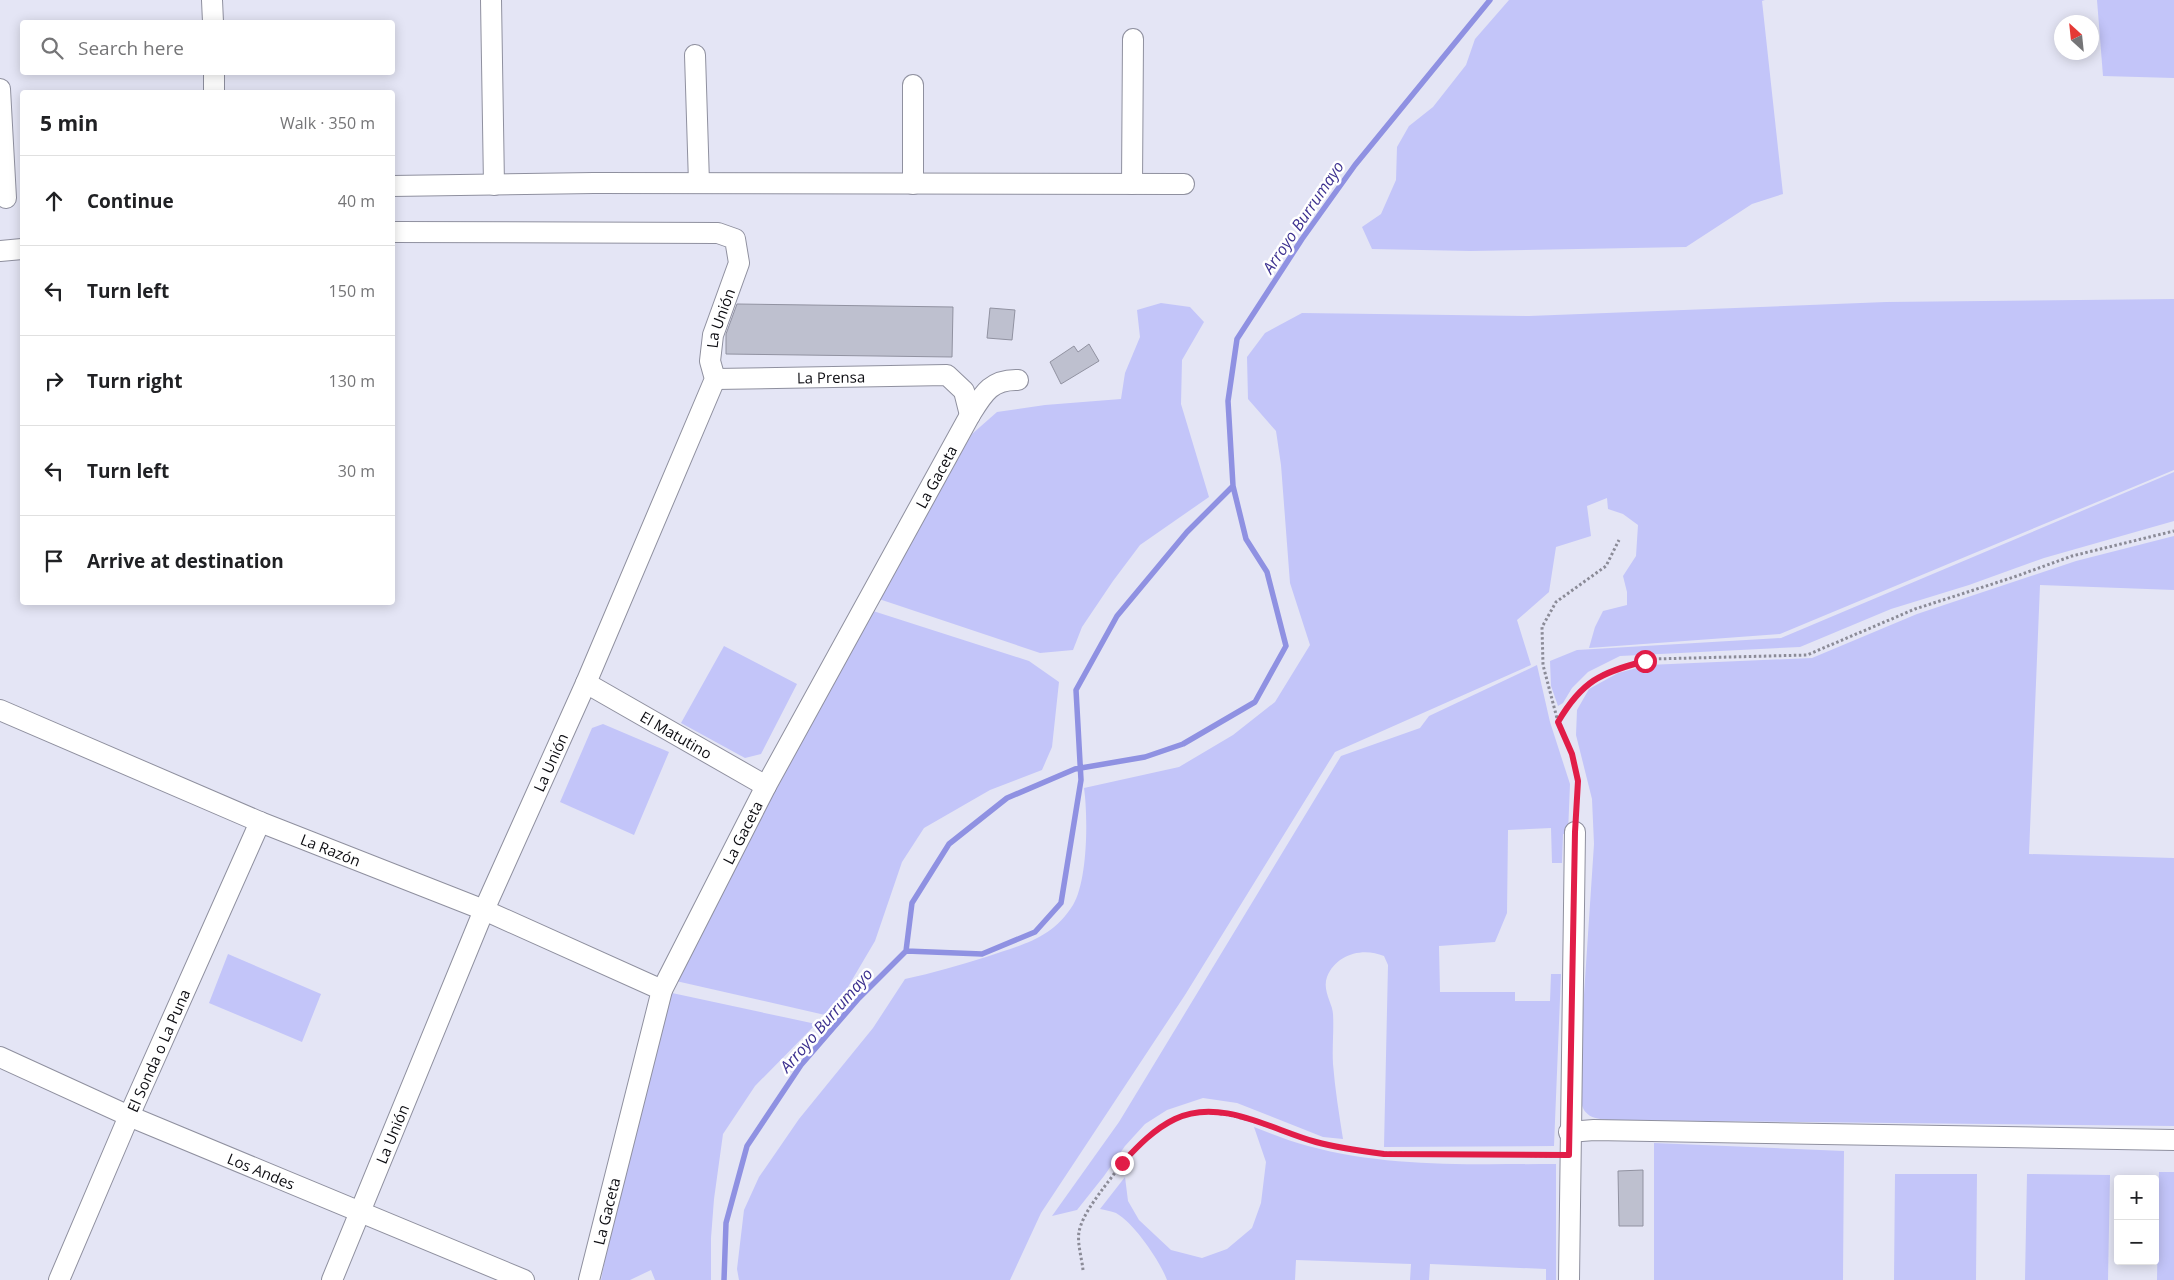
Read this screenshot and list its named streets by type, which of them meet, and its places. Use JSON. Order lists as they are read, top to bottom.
{
  "streets": {
    "street": [
      "La Unión",
      "La Prensa",
      "La Gaceta",
      "El Matutino",
      "La Razón",
      "El Sonda o La Puna",
      "Los Andes"
    ]
  },
  "crossings": [
    ["La Unión", "La Prensa"],
    ["La Unión", "El Matutino"],
    ["La Unión", "La Razón"],
    ["La Unión", "Los Andes"],
    ["La Prensa", "La Gaceta"],
    ["La Gaceta", "El Matutino"],
    ["La Gaceta", "La Razón"],
    ["La Razón", "El Sonda o La Puna"],
    ["El Sonda o La Puna", "Los Andes"]
  ],
  "water": ["Arroyo Burrumayo"],
  "north": "top left",
  "page": {
    "search": "Search here",
    "heading": ["5 min", "Walk · 350 m"],
    "list": [
      ["Continue", "40 m"],
      ["Turn left", "150 m"],
      ["Turn right", "130 m"],
      ["Turn left", "30 m"],
      "Arrive at destination"
    ],
    "map_buttons": ["+", "−"]
  }
}
